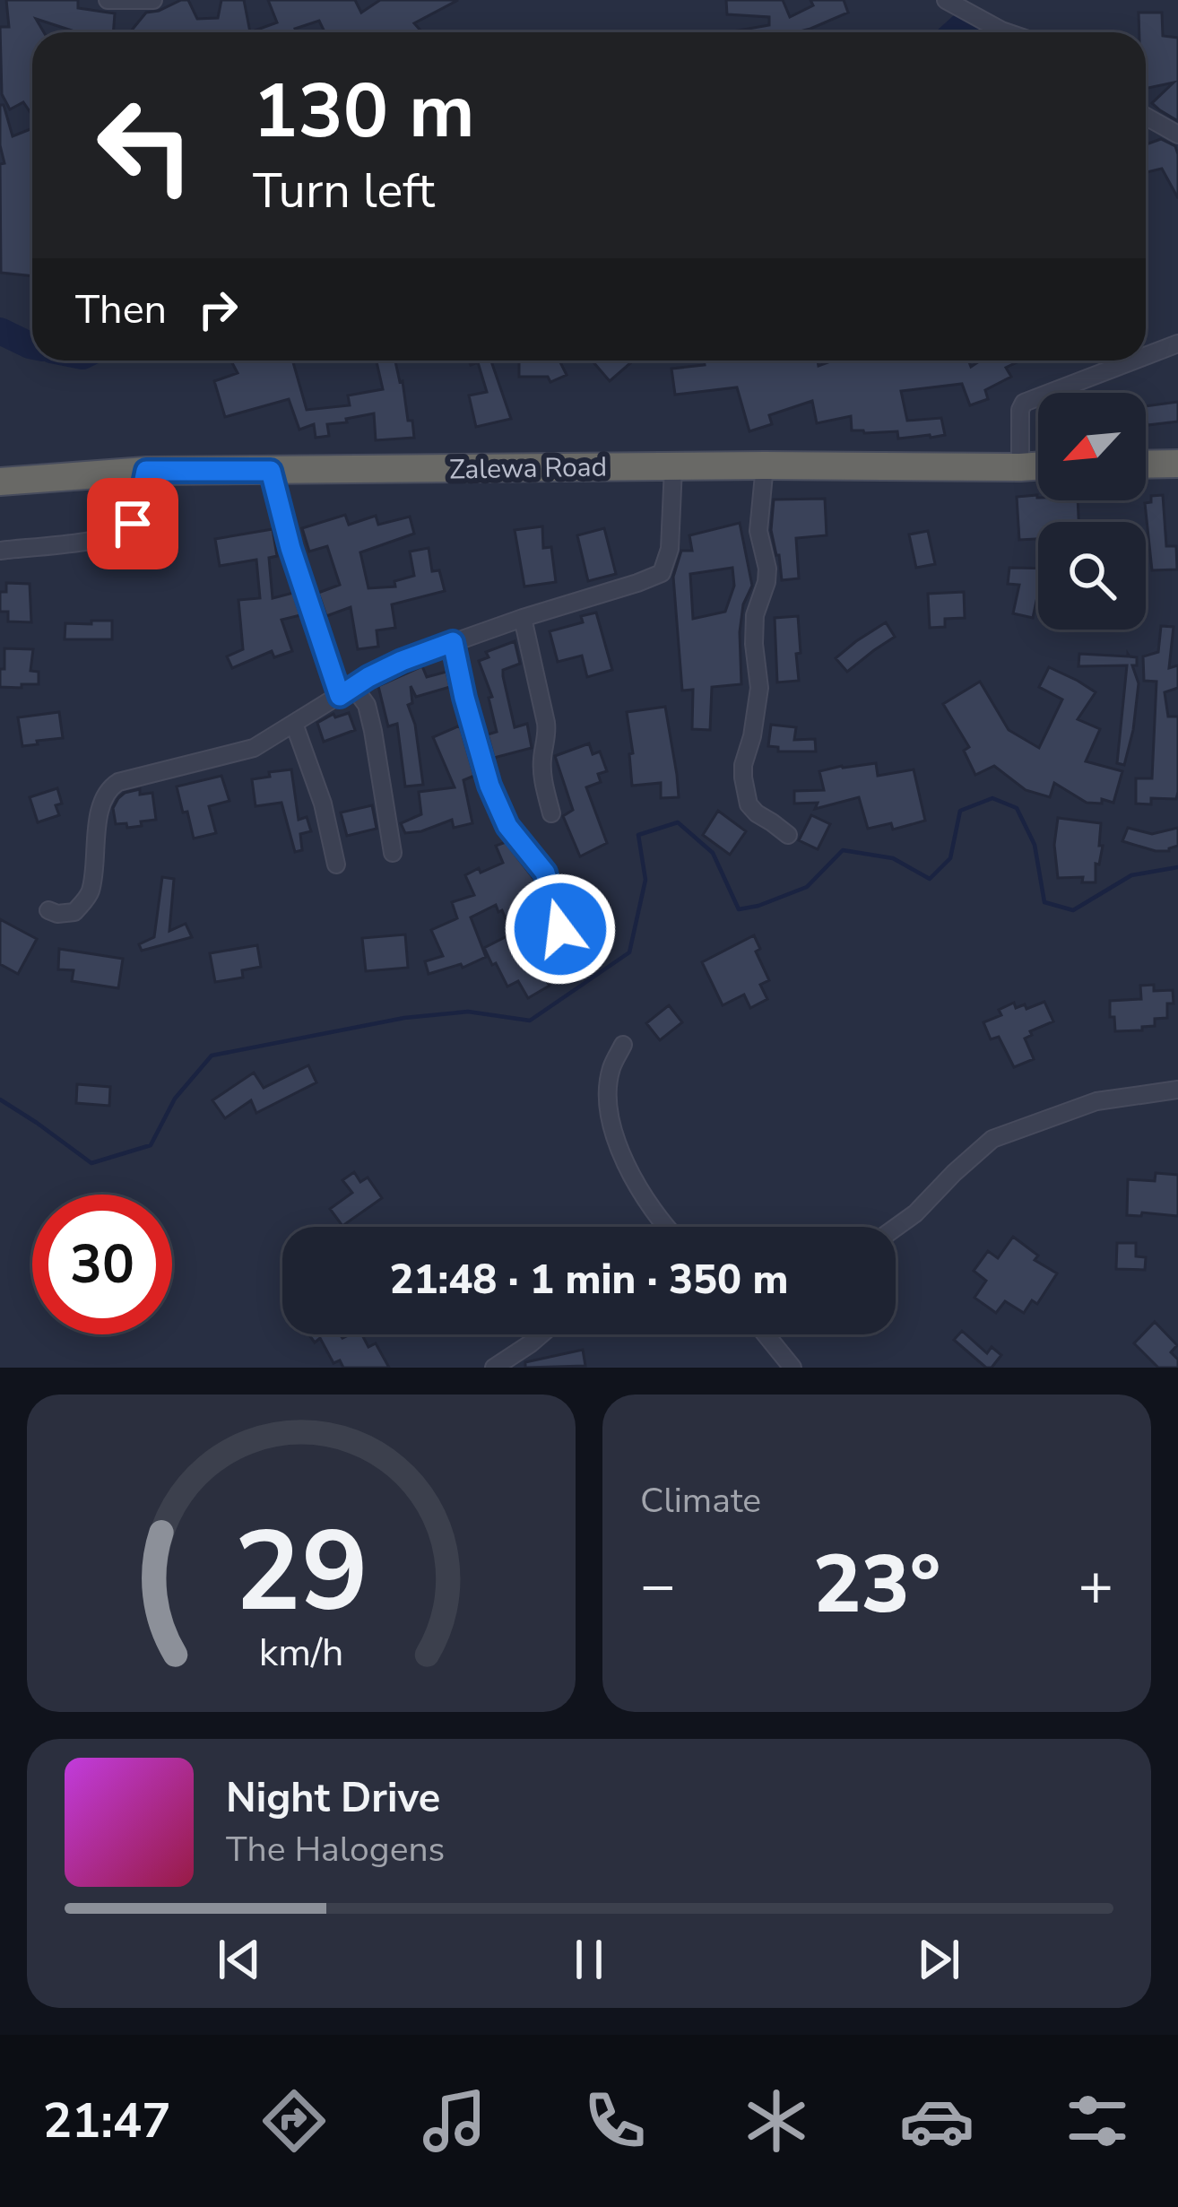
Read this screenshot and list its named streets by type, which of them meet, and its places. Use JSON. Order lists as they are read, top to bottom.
{
  "streets": {
    "highway": ["Zalewa Road"]
  },
  "north": "bottom left",
  "page": {
    "turn": ["130 m", "Turn left"],
    "then": "Then",
    "limit": "30",
    "trip": "21:48 · 1 min · 350 m",
    "tile": "Climate",
    "heat": ["−", "23°", "+"],
    "song": ["Night Drive", "The Halogens"],
    "tabs": "21:47",
    "gauge": ["29", "km/h"]
  }
}
